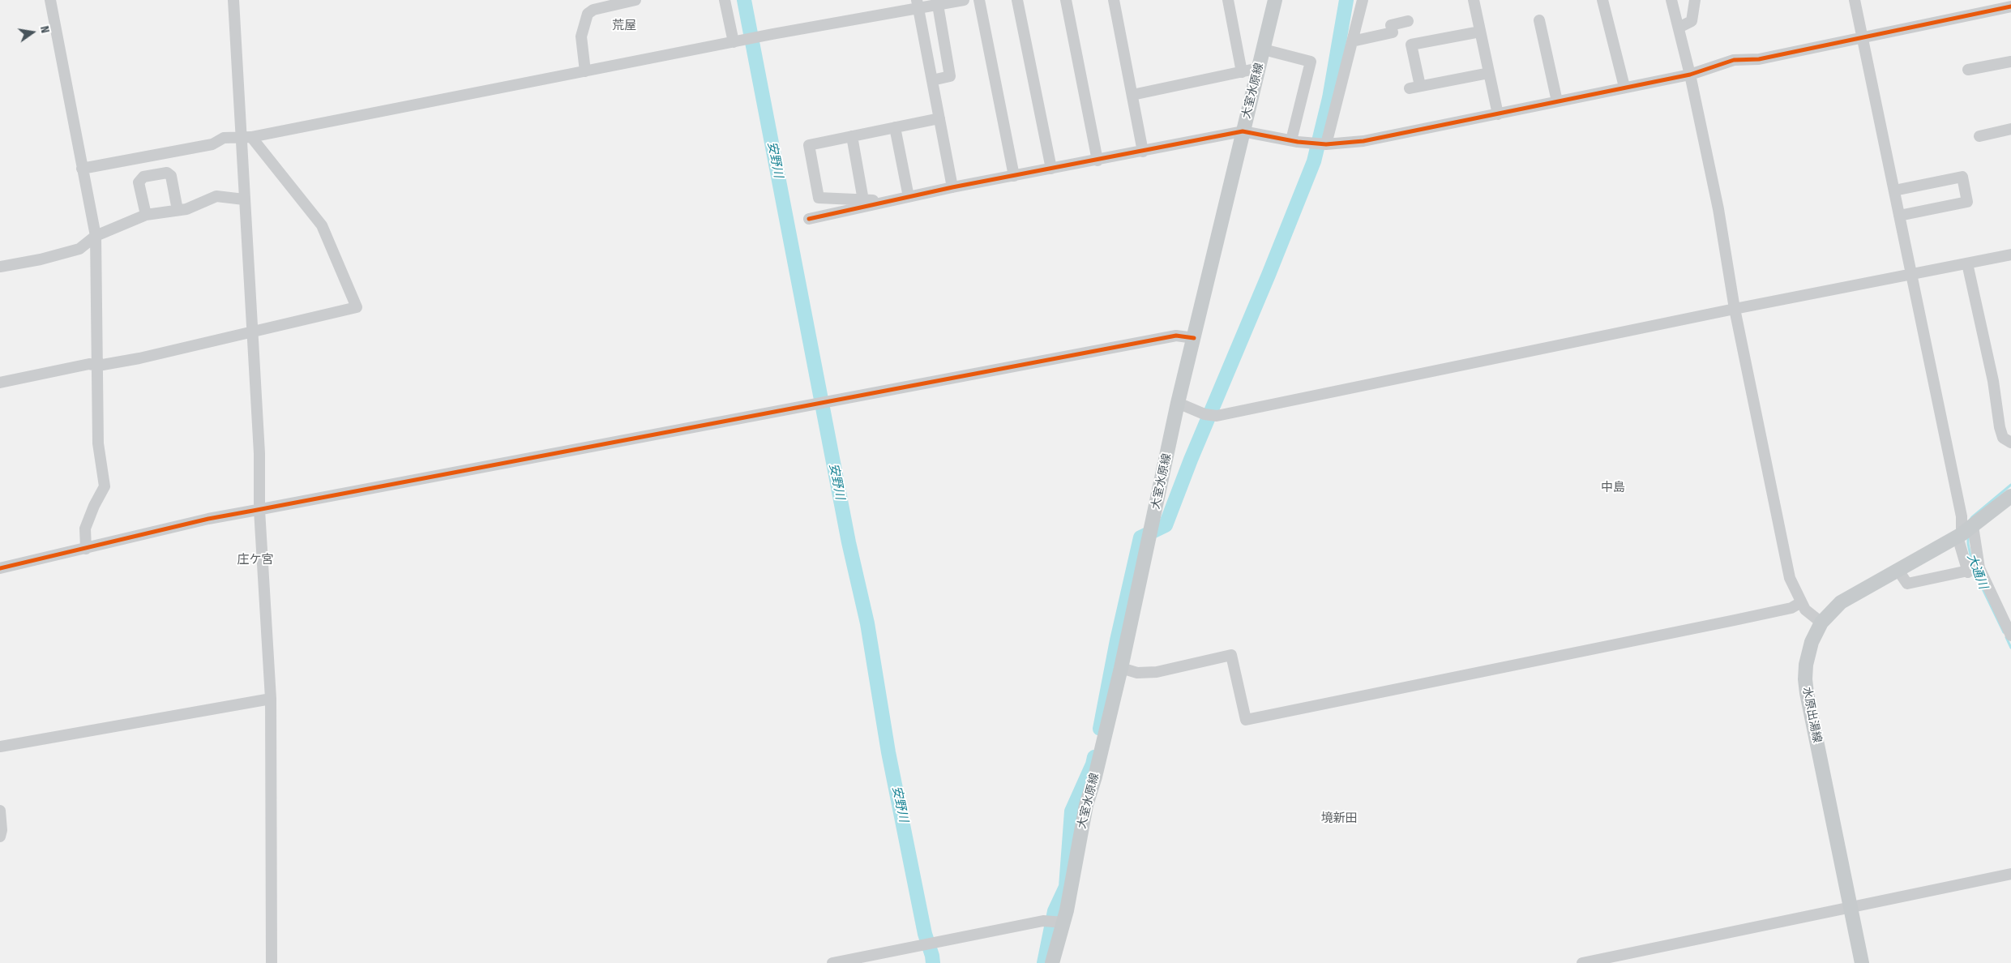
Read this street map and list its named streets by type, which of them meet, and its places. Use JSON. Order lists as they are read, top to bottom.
{
  "streets": {
    "main road": ["大室水原線", "水原出湯線"]
  },
  "districts": [
    "荒屋",
    "中島",
    "庄ケ宮",
    "境新田"
  ],
  "water": ["安野川", "大通川"],
  "north": "right"
}
